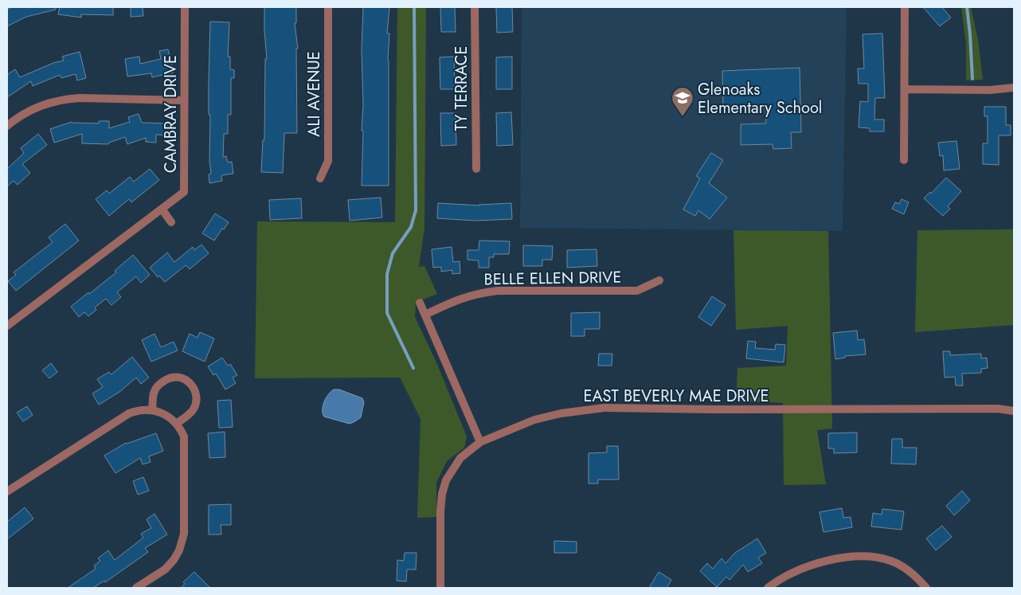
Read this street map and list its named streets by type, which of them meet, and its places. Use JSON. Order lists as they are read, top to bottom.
{
  "streets": {
    "street": [
      "TY TERRACE",
      "ALI AVENUE",
      "CAMBRAY DRIVE",
      "BELLE ELLEN DRIVE",
      "EAST BEVERLY MAE DRIVE"
    ]
  },
  "places": {
    "school or university": ["Glenoaks Elementary School"]
  }
}
